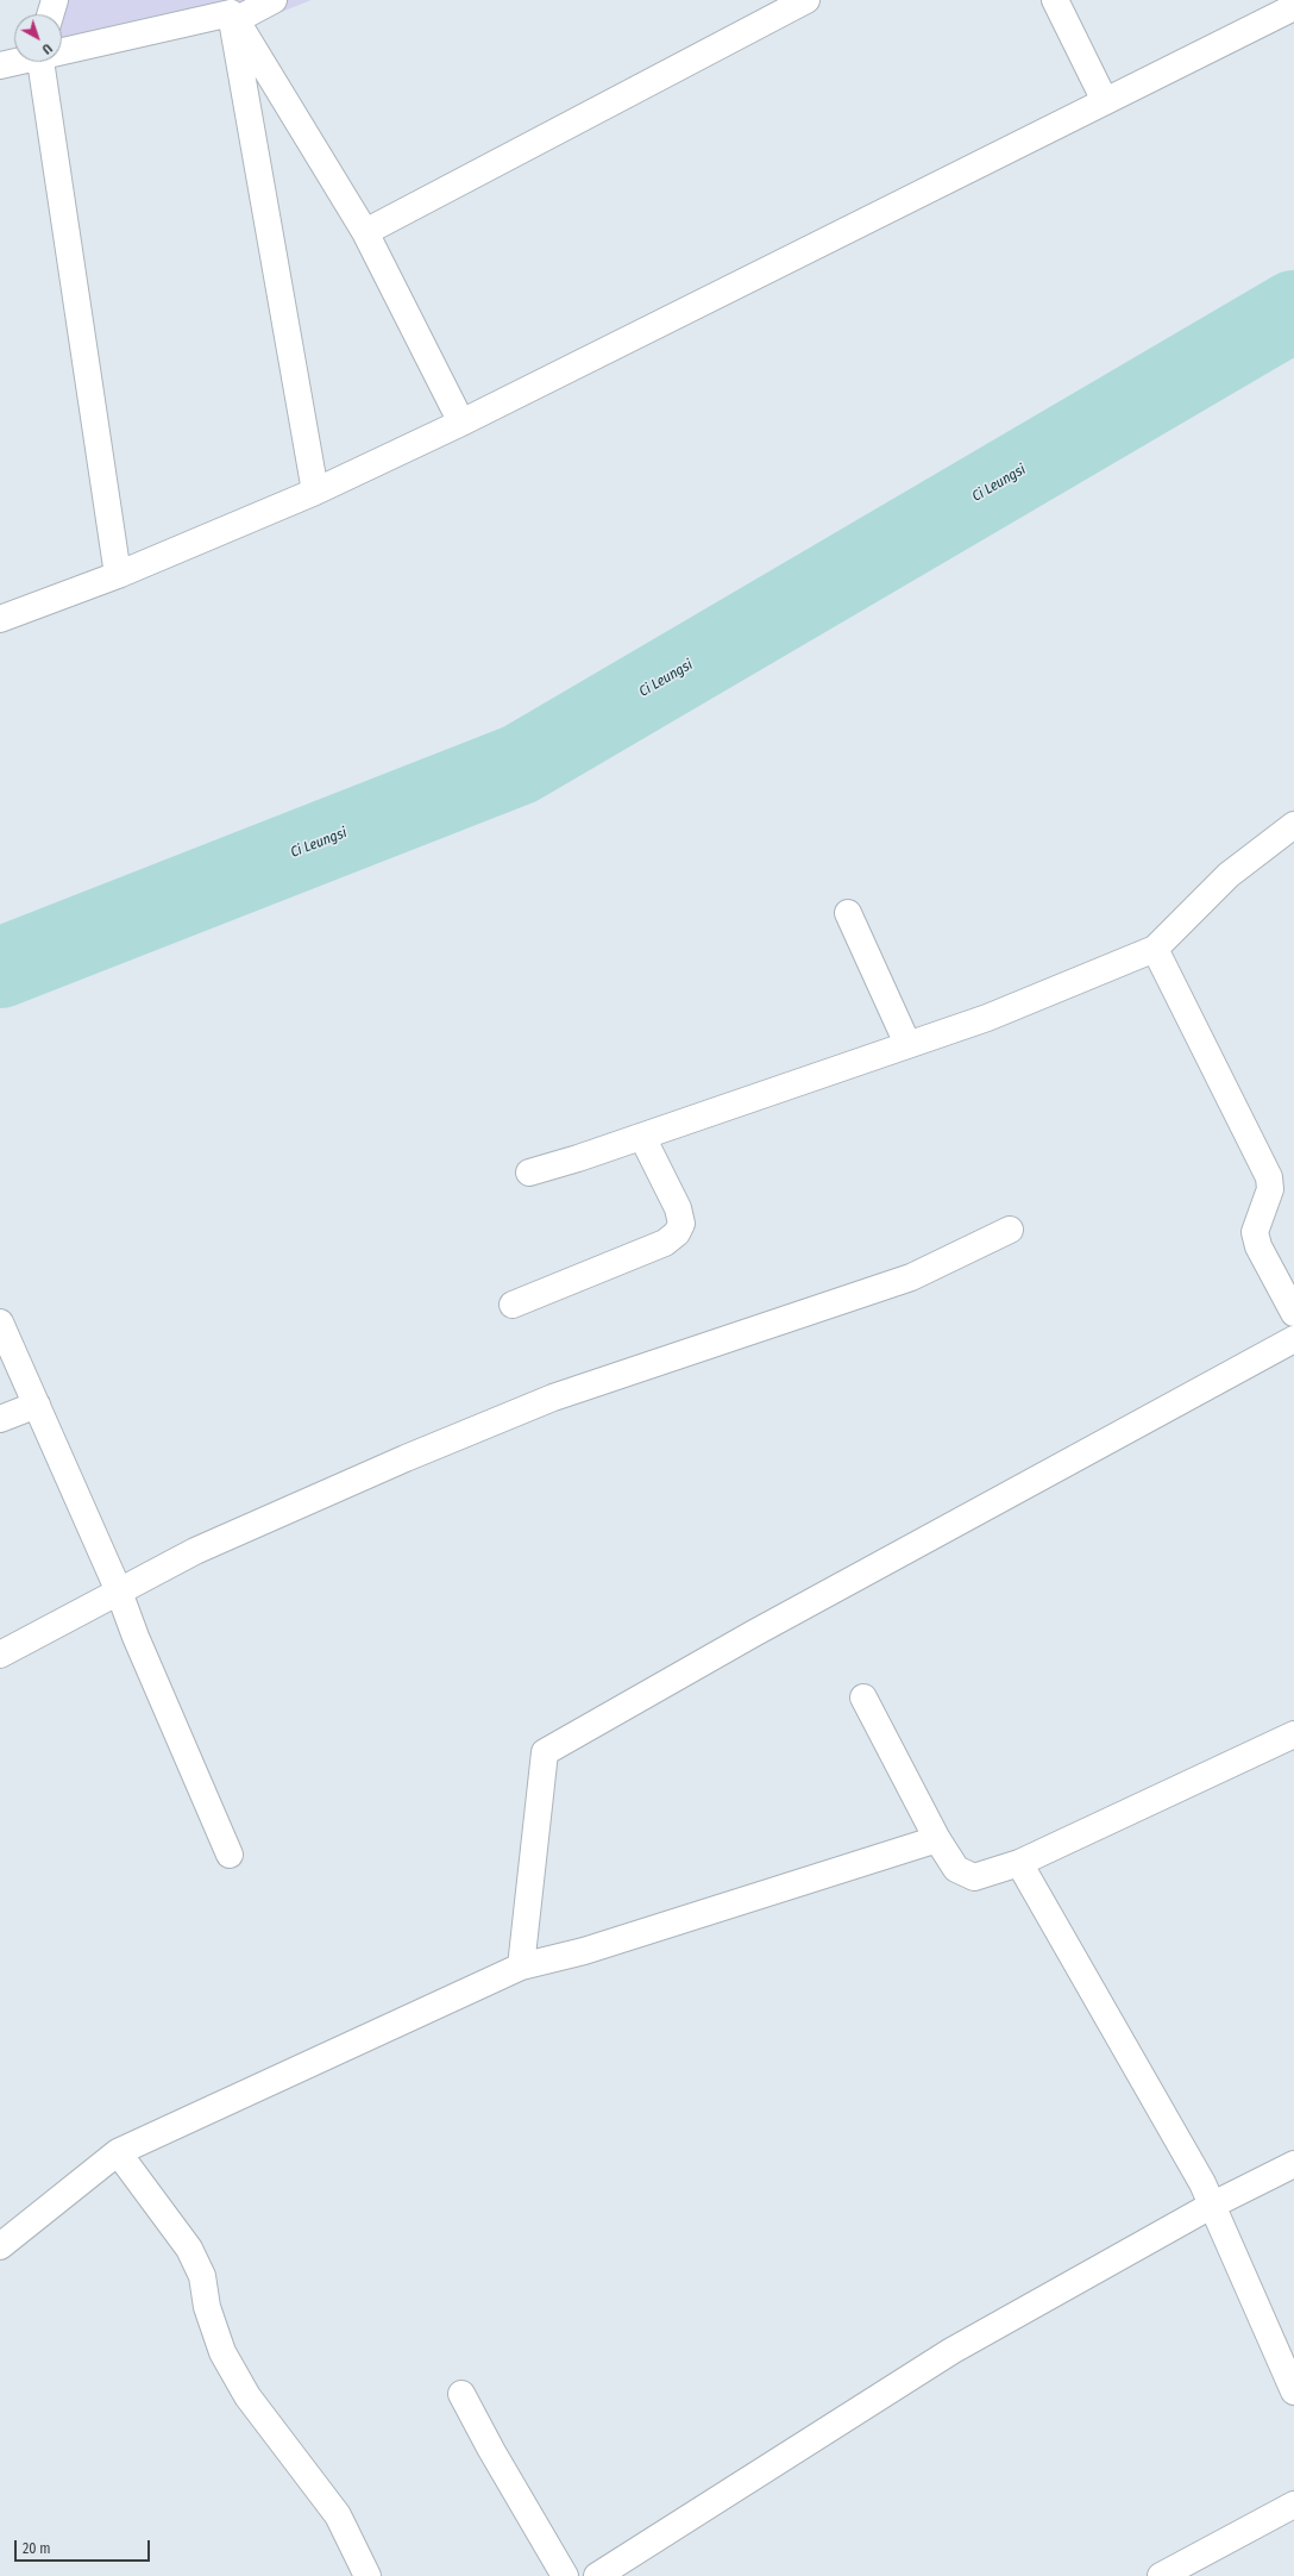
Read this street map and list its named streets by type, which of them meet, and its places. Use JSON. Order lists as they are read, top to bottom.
{
  "water": ["Ci Leungsi"],
  "scale_bar": "20 m",
  "north": "bottom right"
}
